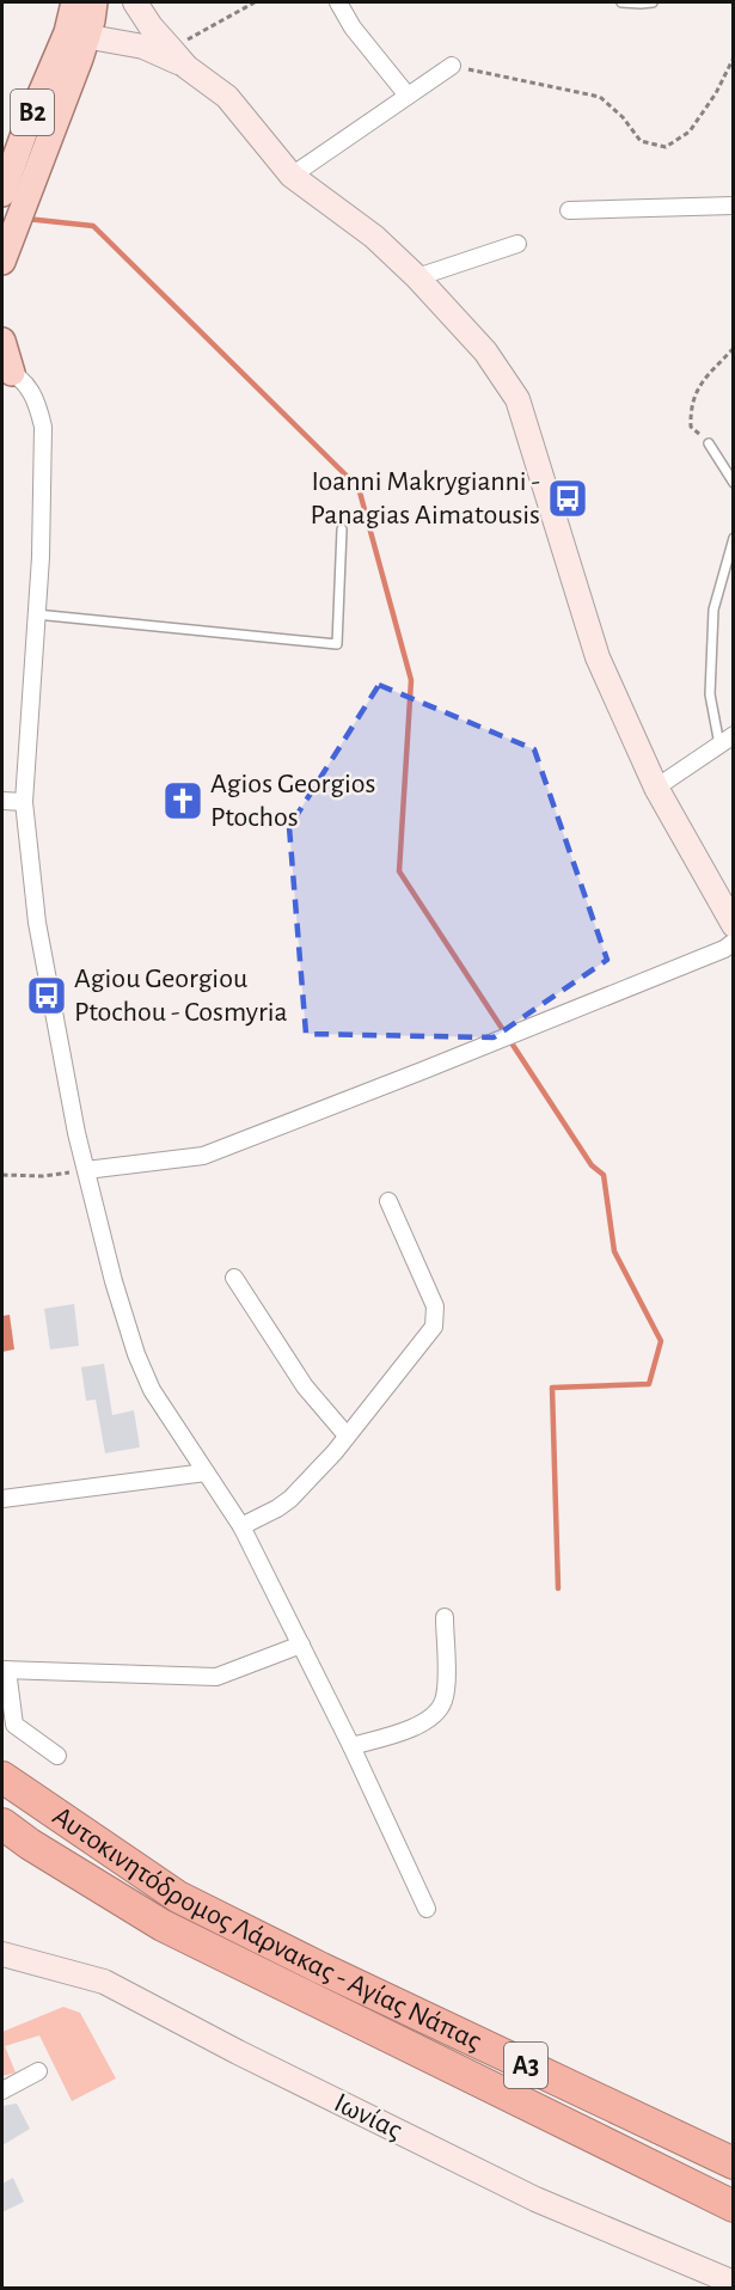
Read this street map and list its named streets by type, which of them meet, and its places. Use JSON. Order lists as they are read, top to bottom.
{
  "streets": {
    "highway": ["Αυτοκινητόδρομος Λάρνακας - Αγίας Νάπας", "A3"],
    "main road": ["B2", "Ιωνίας"]
  },
  "places": {
    "bus stop": ["Ioanni Makrygianni - Panagias Aimatousis", "Agiou Georgiou Ptochou - Cosmyria"],
    "church": ["Agios Georgios Ptochos"]
  }
}
